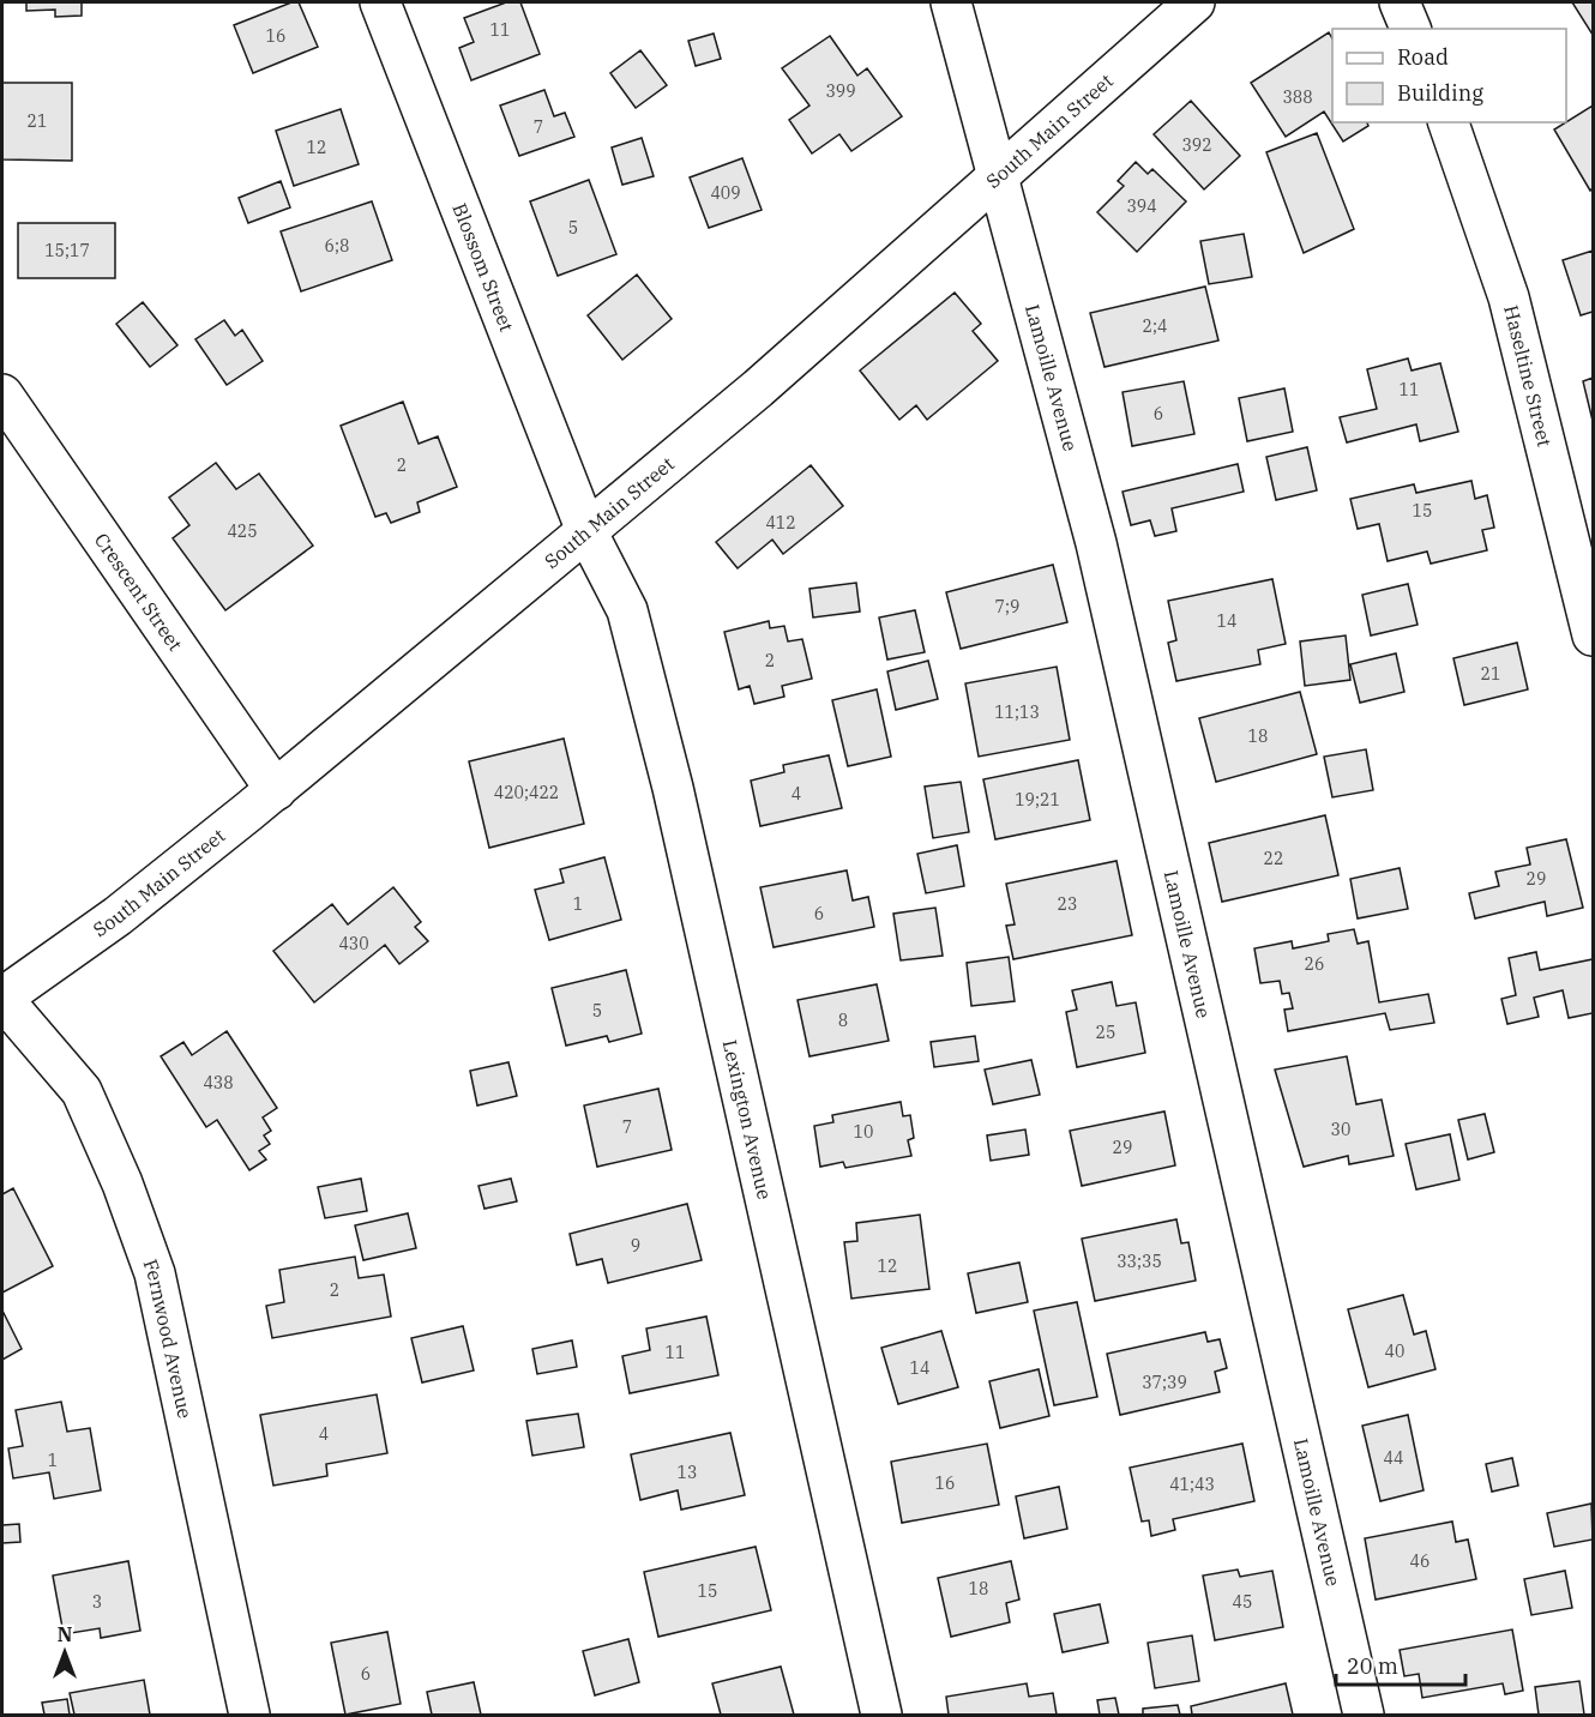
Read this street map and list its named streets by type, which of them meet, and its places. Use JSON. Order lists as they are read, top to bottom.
{
  "streets": {
    "street": [
      "South Main Street",
      "Blossom Street",
      "Haseltine Street",
      "Lamoille Avenue",
      "Crescent Street",
      "Lexington Avenue",
      "Fernwood Avenue"
    ]
  },
  "crossings": [
    ["South Main Street", "Blossom Street"],
    ["South Main Street", "Lamoille Avenue"],
    ["South Main Street", "Crescent Street"],
    ["South Main Street", "Lexington Avenue"],
    ["South Main Street", "Fernwood Avenue"],
    ["Blossom Street", "Lexington Avenue"]
  ],
  "house_numbers": [
    "11",
    "16",
    "399",
    "388",
    "21",
    "7",
    "392",
    "12",
    "409",
    "394",
    "5",
    "6;8",
    "15;17",
    "2;4",
    "11",
    "6",
    "2",
    "15",
    "412",
    "425",
    "7;9",
    "14",
    "2",
    "21",
    "11;13",
    "18",
    "420;422",
    "4",
    "19;21",
    "22",
    "29",
    "1",
    "23",
    "6",
    "430",
    "26",
    "5",
    "8",
    "25",
    "438",
    "7",
    "30",
    "10",
    "29",
    "9",
    "33;35",
    "12",
    "2",
    "40",
    "11",
    "14",
    "37;39",
    "4",
    "44",
    "1",
    "13",
    "16",
    "41;43",
    "46",
    "18",
    "15",
    "3",
    "45",
    "6"
  ],
  "legend": ["Road", "Building"],
  "scale_bar": "20 m",
  "north": "top"
}
